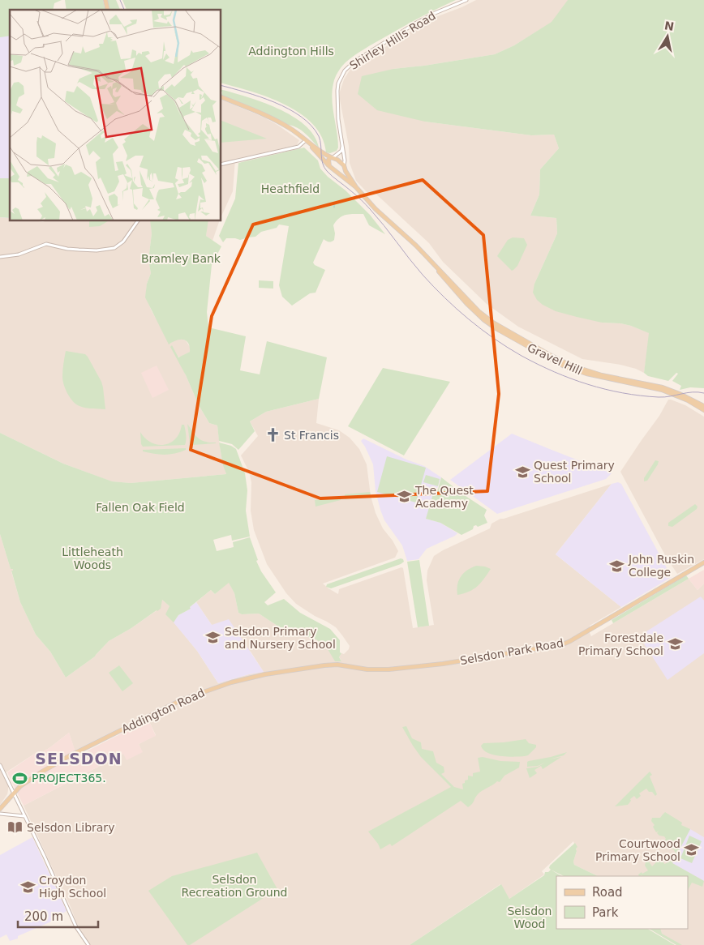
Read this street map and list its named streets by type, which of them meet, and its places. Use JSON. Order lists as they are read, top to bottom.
{
  "streets": {
    "main road": ["Gravel Hill", "Selsdon Park Road", "Addington Road"],
    "street": ["Shirley Hills Road"]
  },
  "crossings": [
    ["Shirley Hills Road", "Gravel Hill"],
    ["Selsdon Park Road", "Addington Road"]
  ],
  "districts": ["SELSDON"],
  "parks": [
    "Addington Hills",
    "Heathfield",
    "Bramley Bank",
    "Fallen Oak Field",
    "Littleheath Woods",
    "Selsdon Recreation Ground",
    "Selsdon Wood"
  ],
  "places": {
    "church": ["St Francis"],
    "school or university": [
      "Quest Primary School",
      "The Quest Academy",
      "John Ruskin College",
      "Selsdon Primary and Nursery School",
      "Forestdale Primary School",
      "Courtwood Primary School",
      "Croydon High School"
    ],
    "sports": ["PROJECT365."],
    "library": ["Selsdon Library"]
  },
  "legend": ["Road", "Park"],
  "scale_bar": "200 m",
  "north": "top"
}
